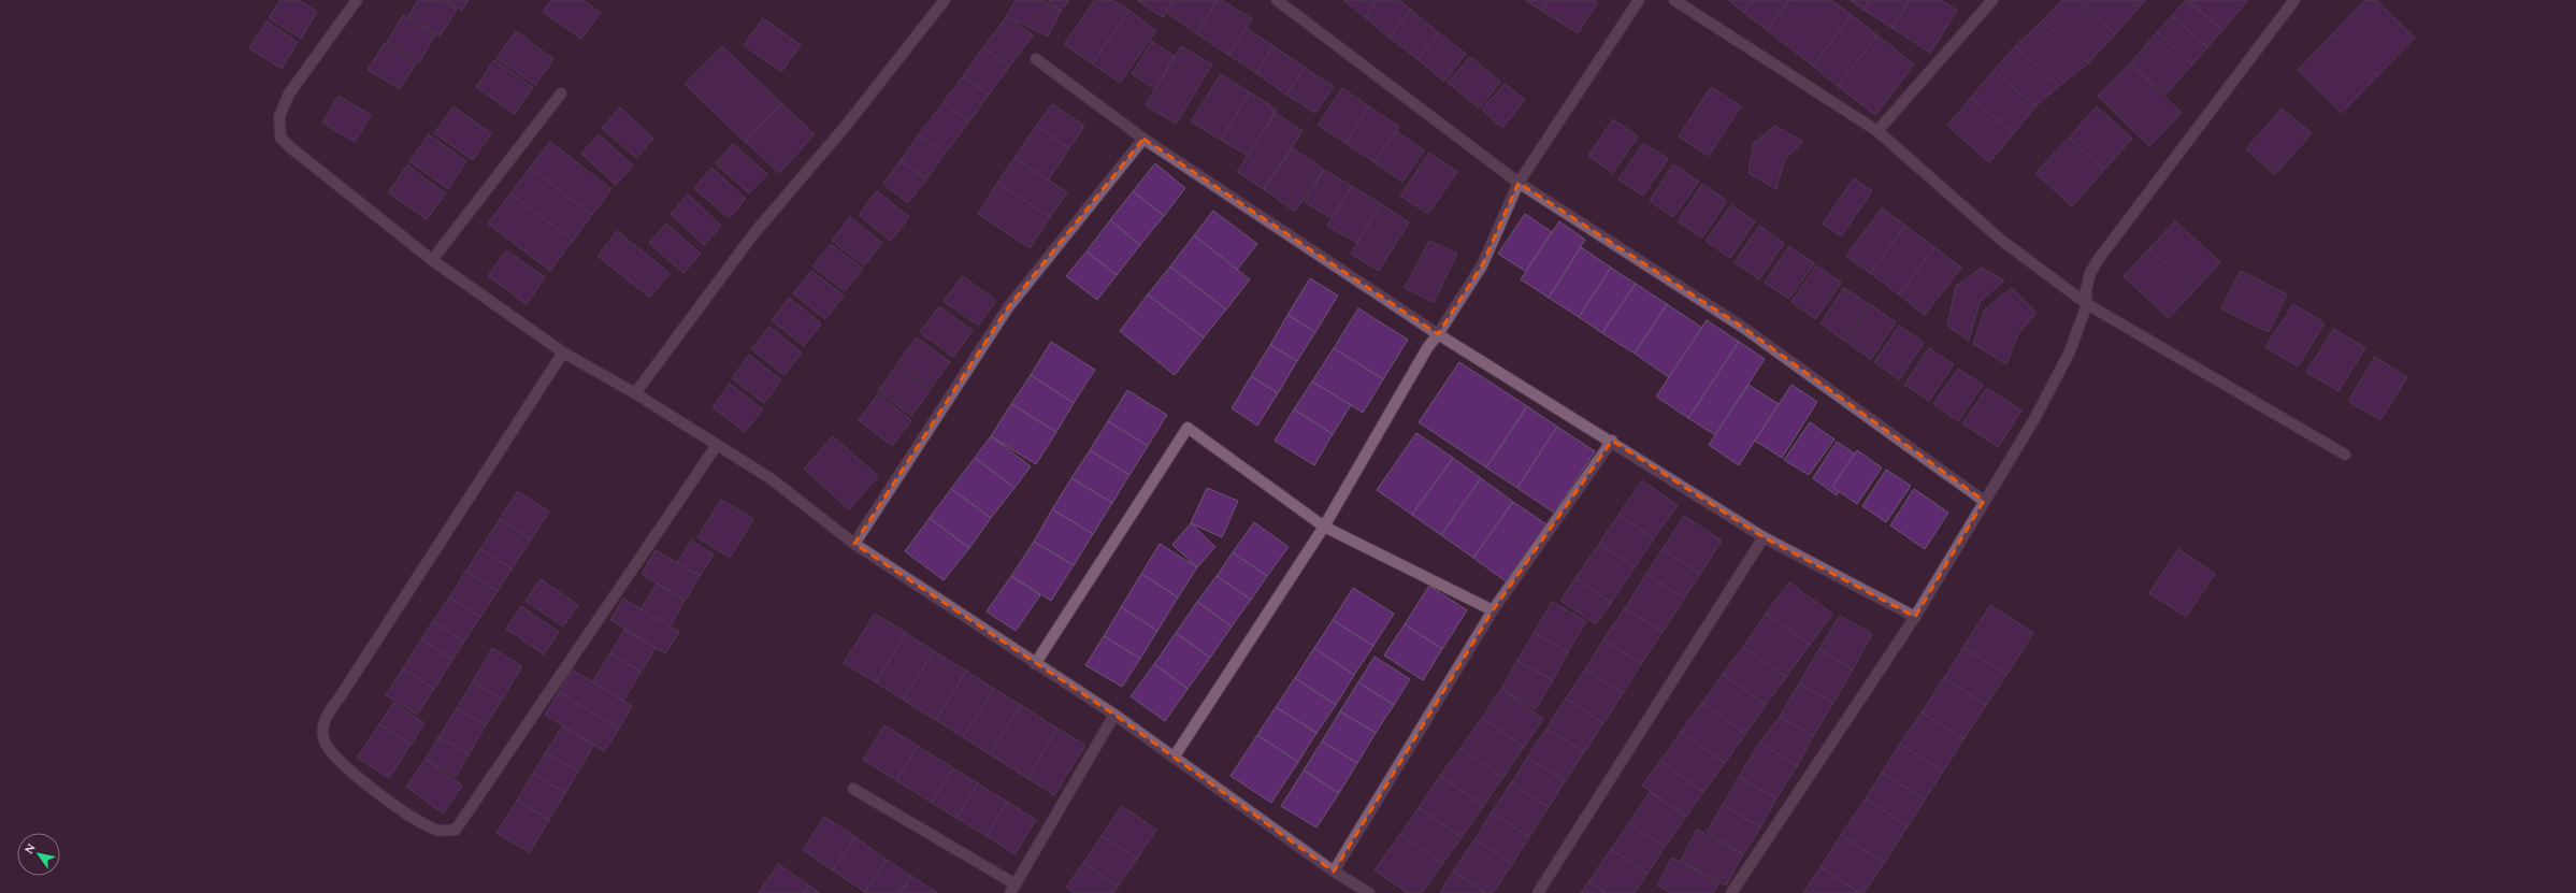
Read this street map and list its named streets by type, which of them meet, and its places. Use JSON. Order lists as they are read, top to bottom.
{
  "north": "top left"
}
